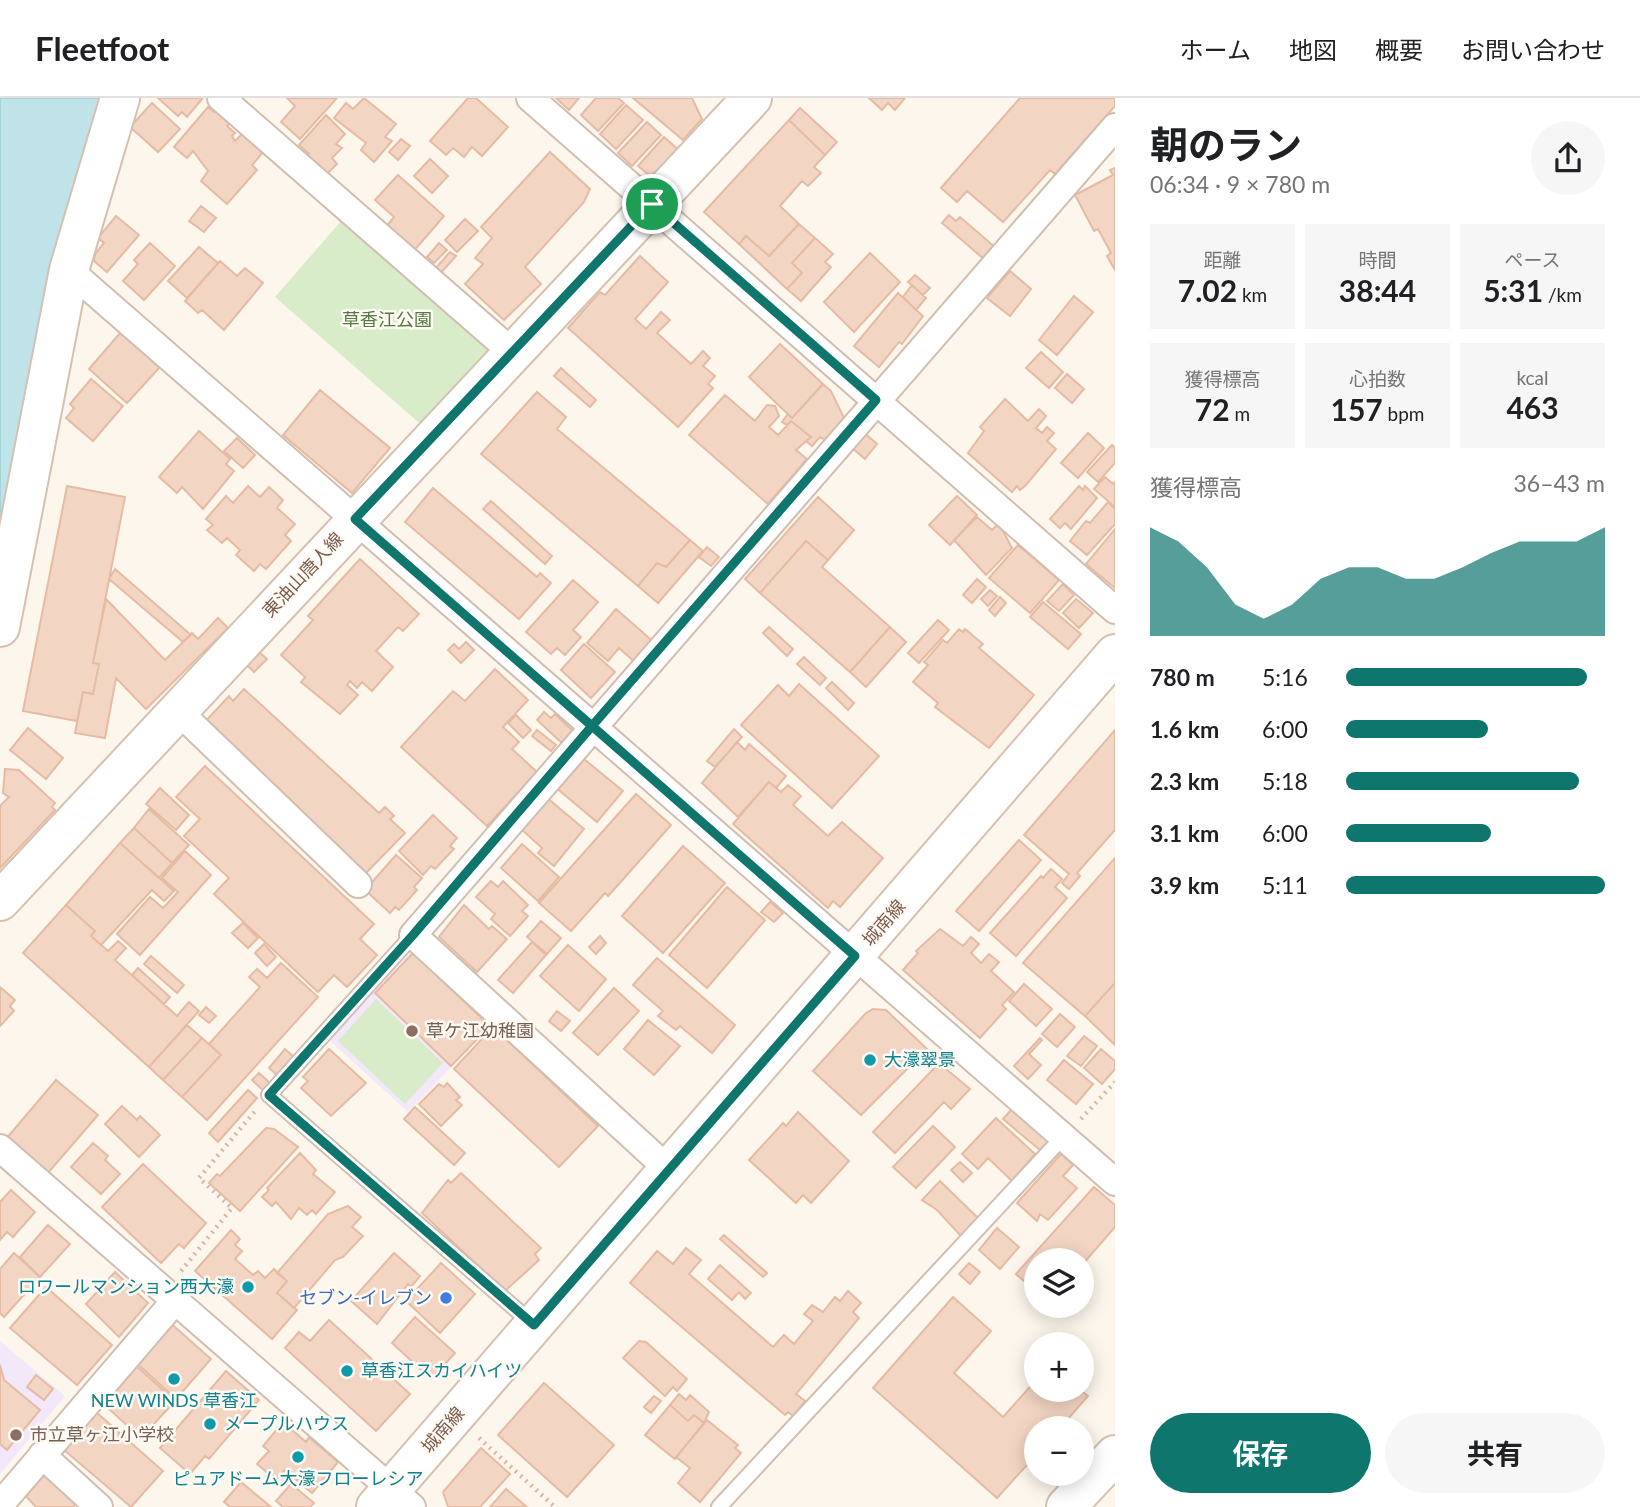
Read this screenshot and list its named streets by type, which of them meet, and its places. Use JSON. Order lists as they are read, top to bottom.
{
  "streets": {
    "street": ["東油山唐人線", "城南線"]
  },
  "parks": ["草香江公園"],
  "places": [
    "草ケ江幼稚園",
    "大濠翠景",
    "ロワールマンション西大濠",
    "セブン-イレブン",
    "草香江スカイハイツ",
    "NEW WINDS 草香江",
    "メープルハウス",
    "市立草ヶ江小学校",
    "ピュアドーム大濠フローレシア"
  ],
  "page": {
    "header": "Fleetfoot",
    "nav": [
      "ホーム",
      "地図",
      "概要",
      "お問い合わせ"
    ],
    "heading": ["朝のラン", "06:34 · 9 × 780 m"],
    "stats": [
      ["距離", "7.02 km"],
      ["時間", "38:44"],
      ["ペース", "5:31 /km"],
      ["獲得標高", "72 m"],
      ["心拍数", "157 bpm"],
      ["kcal", "463"]
    ],
    "chart": ["獲得標高", "36–43 m"],
    "list": [
      {
        "name": "780 m",
        "note": "5:16"
      },
      {
        "name": "1.6 km",
        "note": "6:00"
      },
      {
        "name": "2.3 km",
        "note": "5:18"
      },
      {
        "name": "3.1 km",
        "note": "6:00"
      },
      {
        "name": "3.9 km",
        "note": "5:11"
      }
    ],
    "map_buttons": ["+", "−"],
    "buttons": ["保存", "共有"]
  }
}
